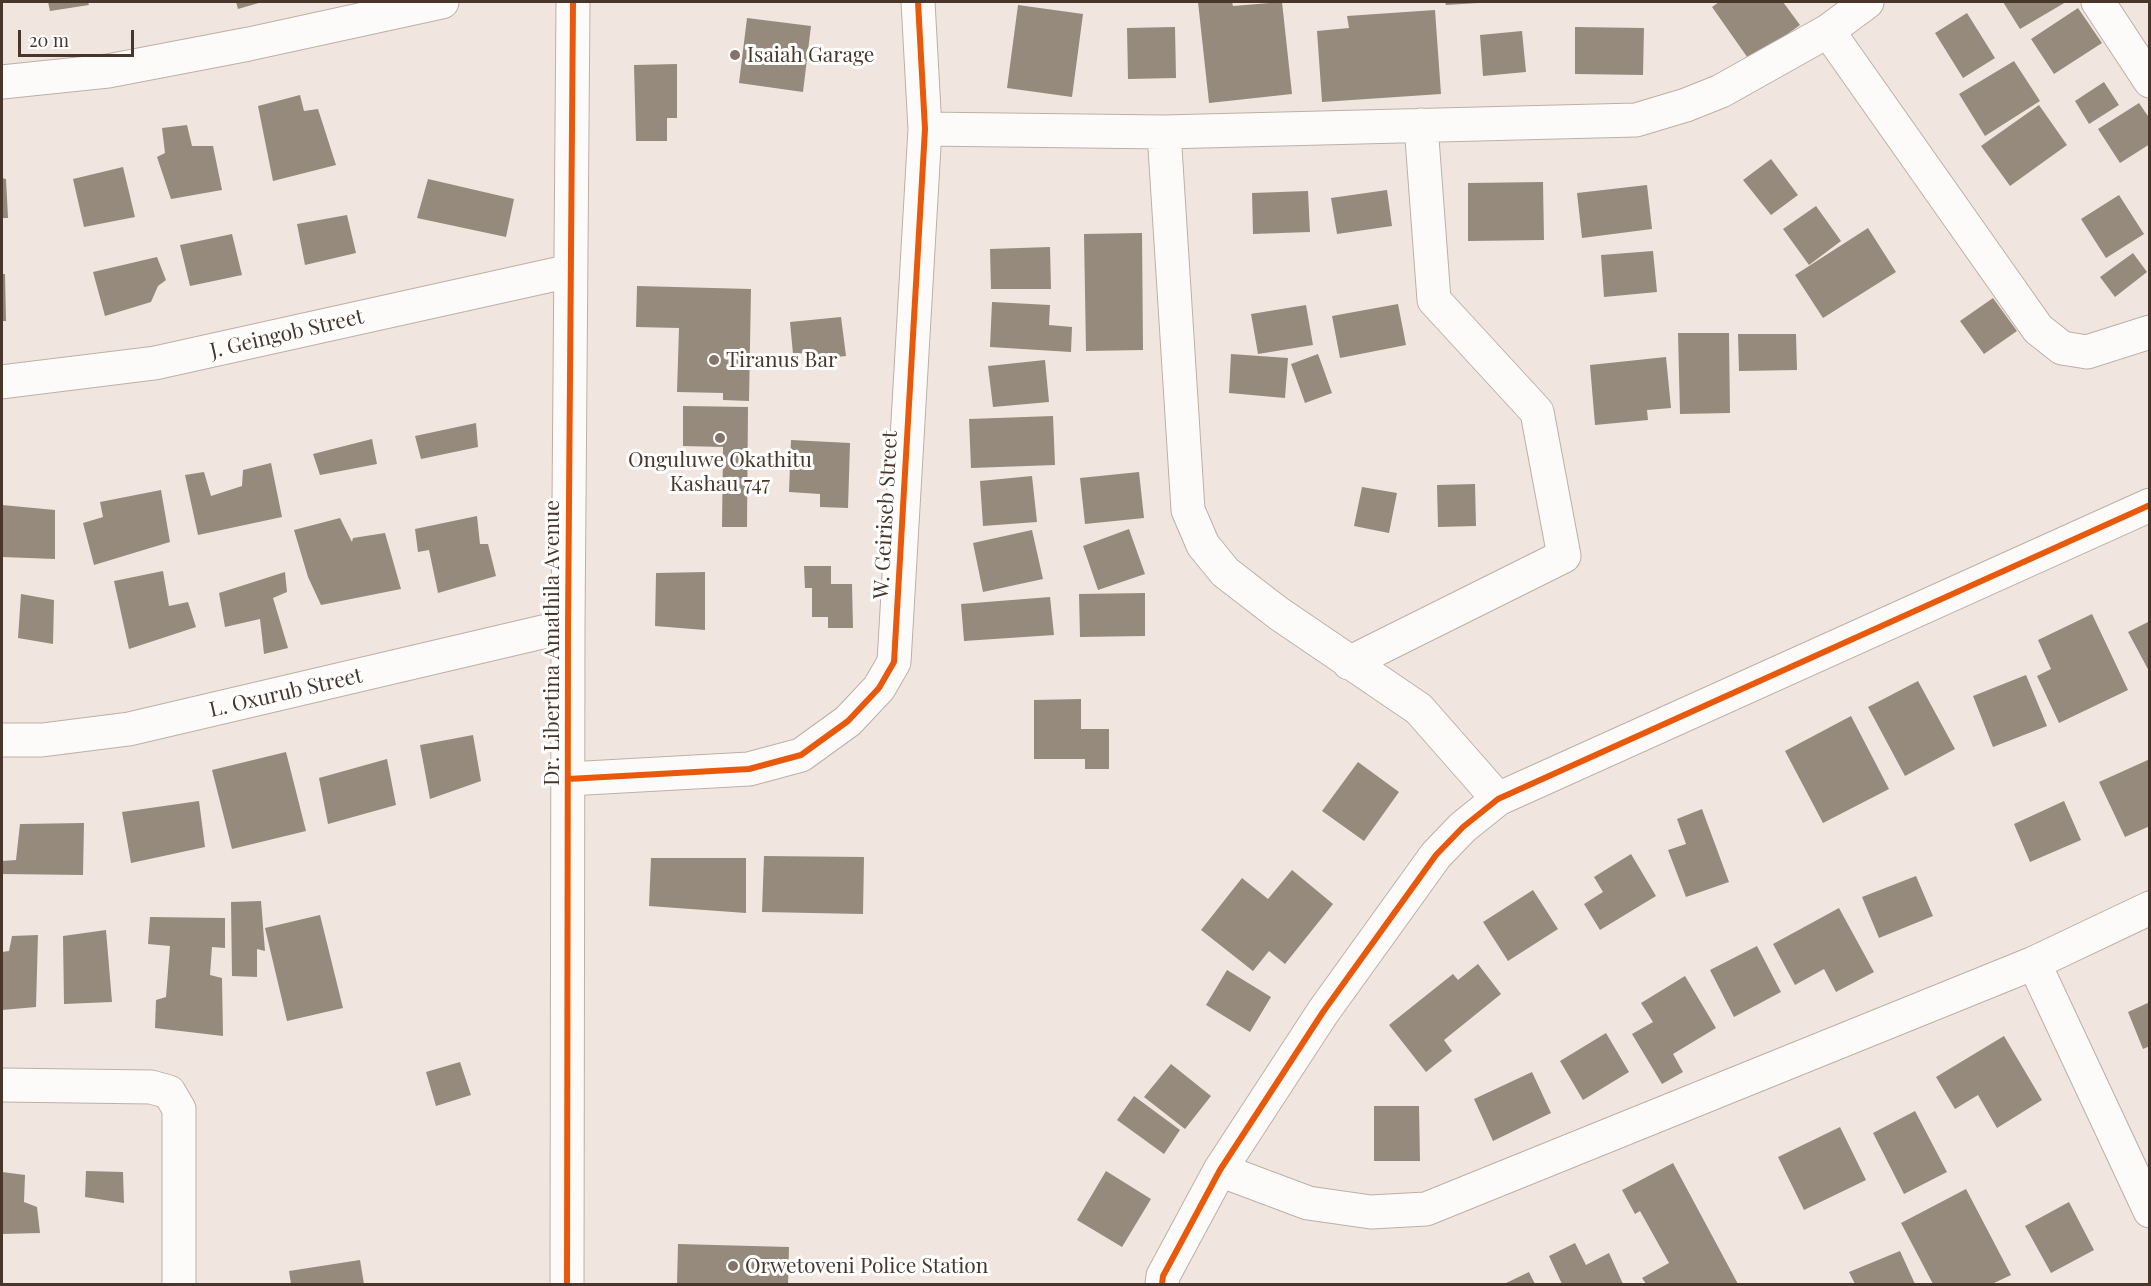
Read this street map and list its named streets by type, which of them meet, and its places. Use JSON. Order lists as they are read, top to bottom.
{
  "streets": {
    "street": [
      "J. Geingob Street",
      "W. Geiriseb Street",
      "Dr. Libertina Amathila Avenue",
      "L. Oxurub Street"
    ]
  },
  "crossings": [
    ["J. Geingob Street", "Dr. Libertina Amathila Avenue"],
    ["W. Geiriseb Street", "Dr. Libertina Amathila Avenue"],
    ["Dr. Libertina Amathila Avenue", "L. Oxurub Street"]
  ],
  "places": [
    "Isaiah Garage",
    "Tiranus Bar",
    "Onguluwe Okathitu Kashau 747",
    "Orwetoveni Police Station"
  ],
  "scale_bar": "20 m"
}
